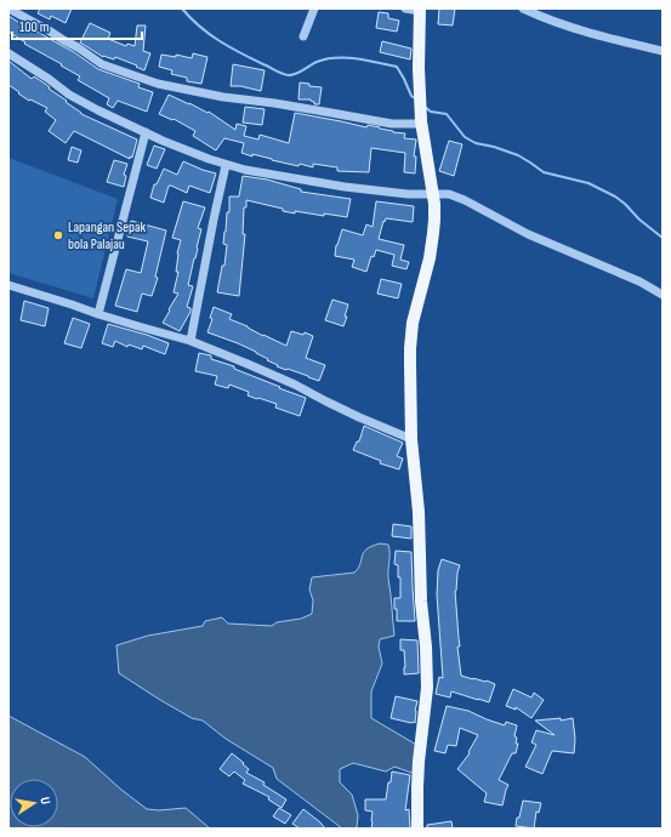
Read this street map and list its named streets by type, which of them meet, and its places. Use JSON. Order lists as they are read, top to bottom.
{
  "places": ["Lapangan Sepak bola Palajau"],
  "scale_bar": "100 m",
  "north": "right"
}
